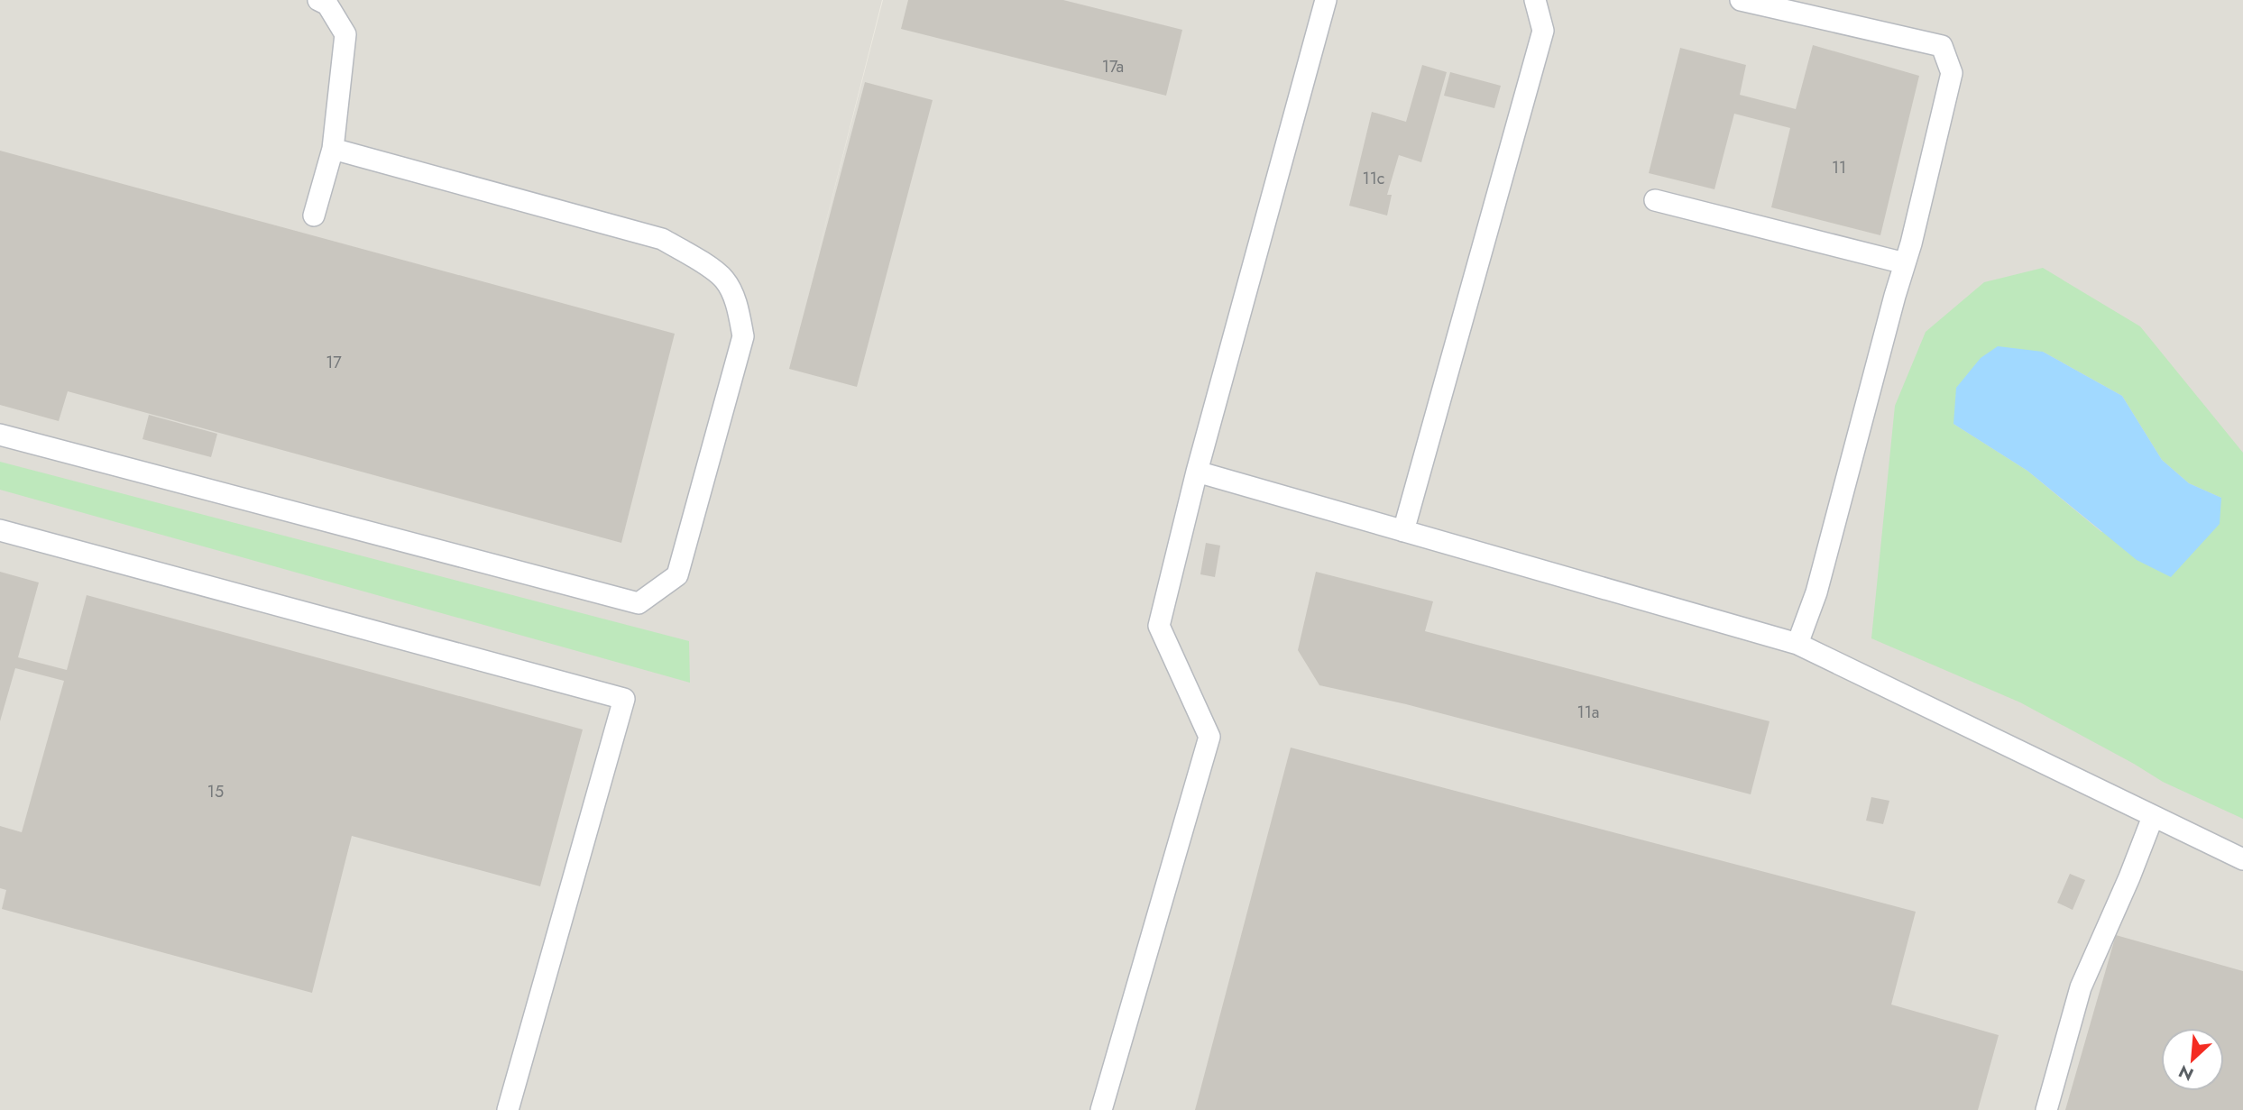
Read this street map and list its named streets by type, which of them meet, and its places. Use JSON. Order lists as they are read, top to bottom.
{
  "house_numbers": [
    "17a",
    "11",
    "11c",
    "17",
    "11a",
    "15"
  ],
  "north": "bottom left"
}
